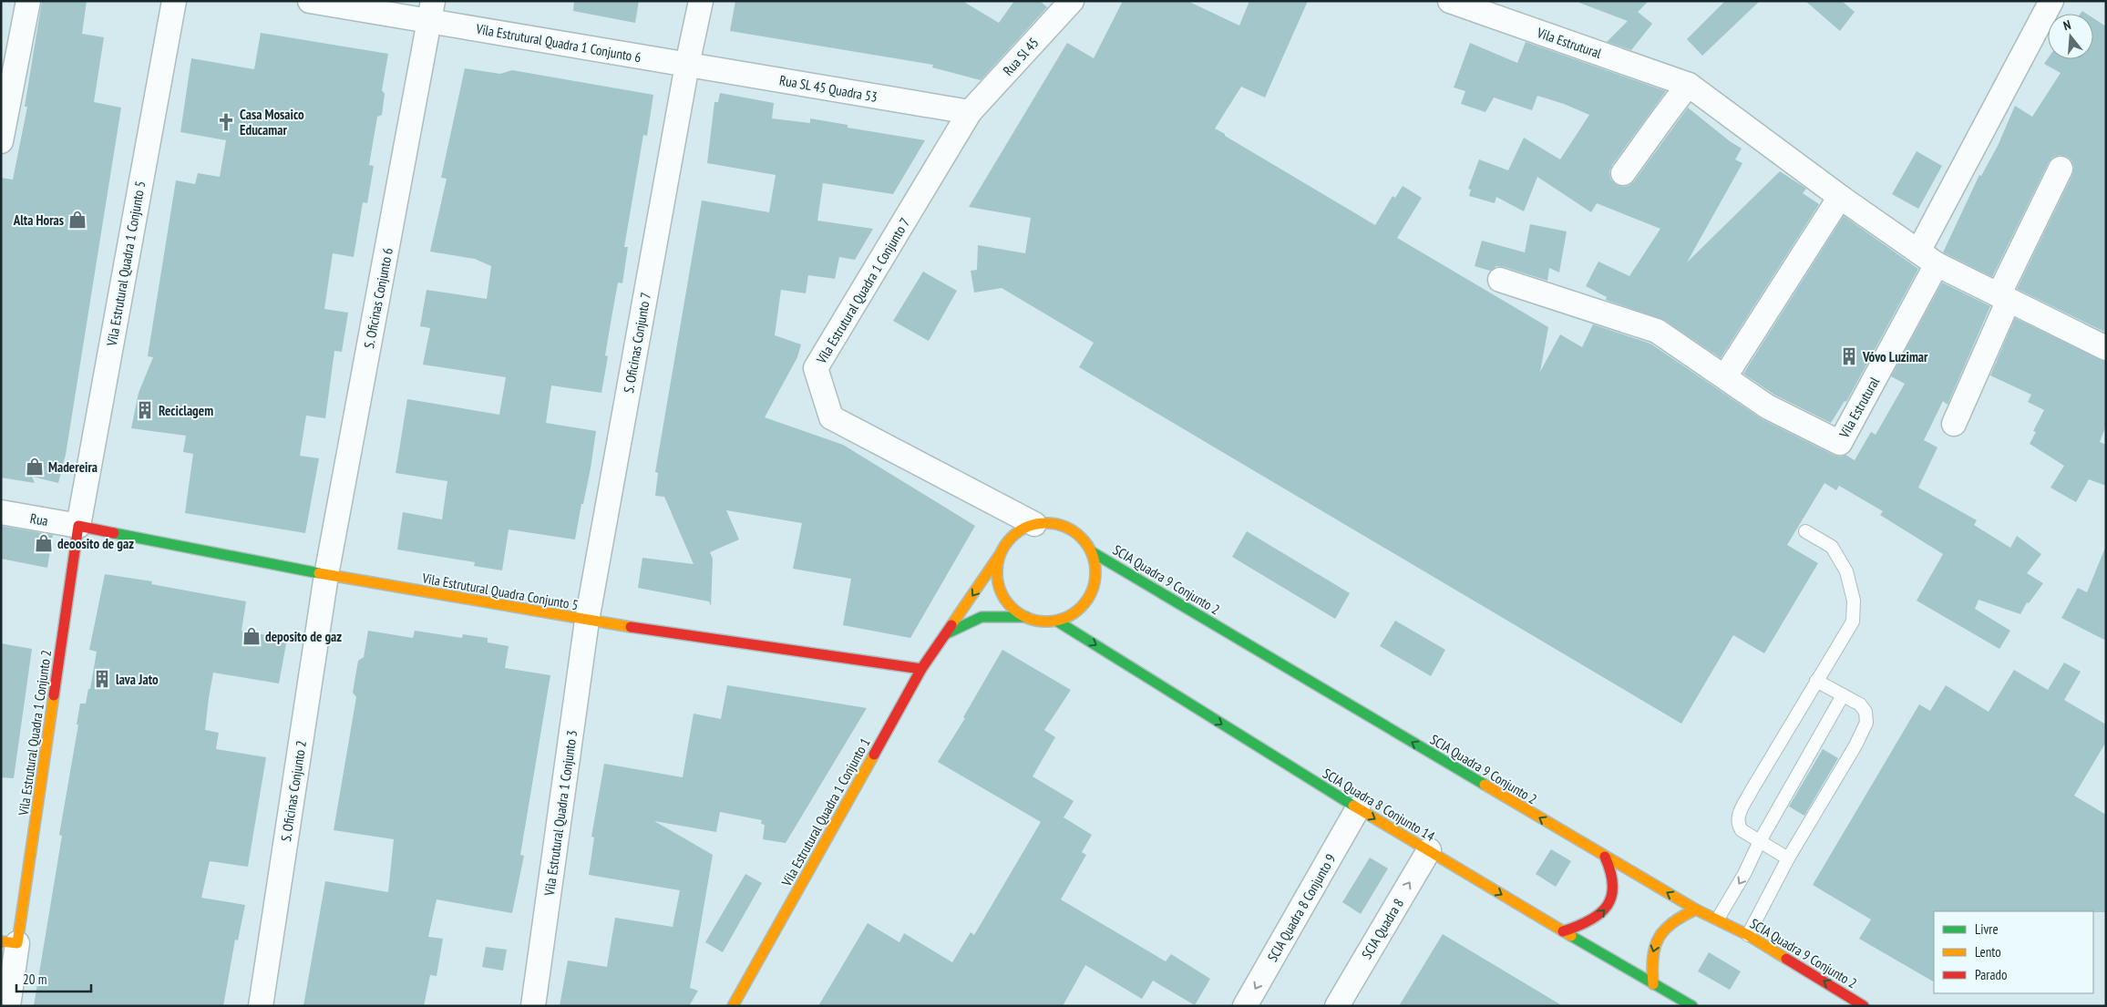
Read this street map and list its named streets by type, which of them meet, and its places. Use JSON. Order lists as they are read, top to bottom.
{
  "streets": {
    "street": [
      "Vila Estrutural Quadra 1 Conjunto 6",
      "Vila Estrutural",
      "Rua Sl 45",
      "Rua SL 45 Quadra 53",
      "Vila Estrutural Quadra 1 Conjunto 5",
      "Vila Estrutural Quadra 1 Conjunto 7",
      "S. Oficinas Conjunto 6",
      "S. Oficinas Conjunto 7",
      "Rua",
      "SCIA Quadra 9 Conjunto 2",
      "Vila Estrutural Quadra Conjunto 5",
      "Vila Estrutural Quadra 1 Conjunto 2",
      "S. Oficinas Conjunto 2",
      "SCIA Quadra 8 Conjunto 14",
      "Vila Estrutural Quadra 1 Conjunto 1",
      "Vila Estrutural Quadra 1 Conjunto 3",
      "SCIA Quadra 8 Conjunto 9",
      "SCIA Quadra 8"
    ]
  },
  "crossings": [
    ["Vila Estrutural Quadra 1 Conjunto 6", "Rua SL 45 Quadra 53"],
    ["Vila Estrutural Quadra 1 Conjunto 6", "S. Oficinas Conjunto 6"],
    ["Vila Estrutural Quadra 1 Conjunto 6", "S. Oficinas Conjunto 7"],
    ["Rua Sl 45", "Rua SL 45 Quadra 53"],
    ["Rua Sl 45", "Vila Estrutural Quadra 1 Conjunto 7"],
    ["Rua SL 45 Quadra 53", "Vila Estrutural Quadra 1 Conjunto 7"],
    ["Rua SL 45 Quadra 53", "S. Oficinas Conjunto 7"],
    ["Vila Estrutural Quadra 1 Conjunto 5", "Rua"],
    ["Vila Estrutural Quadra 1 Conjunto 5", "Vila Estrutural Quadra Conjunto 5"],
    ["Vila Estrutural Quadra 1 Conjunto 5", "Vila Estrutural Quadra 1 Conjunto 2"],
    ["Vila Estrutural Quadra 1 Conjunto 7", "SCIA Quadra 9 Conjunto 2"],
    ["Vila Estrutural Quadra 1 Conjunto 7", "SCIA Quadra 8 Conjunto 14"],
    ["Vila Estrutural Quadra 1 Conjunto 7", "Vila Estrutural Quadra 1 Conjunto 1"],
    ["S. Oficinas Conjunto 6", "Vila Estrutural Quadra Conjunto 5"],
    ["S. Oficinas Conjunto 6", "S. Oficinas Conjunto 2"],
    ["S. Oficinas Conjunto 7", "Vila Estrutural Quadra Conjunto 5"],
    ["S. Oficinas Conjunto 7", "Vila Estrutural Quadra 1 Conjunto 3"],
    ["Rua", "Vila Estrutural Quadra Conjunto 5"],
    ["Rua", "Vila Estrutural Quadra 1 Conjunto 2"],
    ["SCIA Quadra 9 Conjunto 2", "SCIA Quadra 8 Conjunto 14"],
    ["SCIA Quadra 9 Conjunto 2", "Vila Estrutural Quadra 1 Conjunto 1"],
    ["Vila Estrutural Quadra Conjunto 5", "Vila Estrutural Quadra 1 Conjunto 2"],
    ["Vila Estrutural Quadra Conjunto 5", "S. Oficinas Conjunto 2"],
    ["Vila Estrutural Quadra Conjunto 5", "Vila Estrutural Quadra 1 Conjunto 1"],
    ["Vila Estrutural Quadra Conjunto 5", "Vila Estrutural Quadra 1 Conjunto 3"],
    ["SCIA Quadra 8 Conjunto 14", "Vila Estrutural Quadra 1 Conjunto 1"],
    ["SCIA Quadra 8 Conjunto 14", "SCIA Quadra 8 Conjunto 9"],
    ["SCIA Quadra 8 Conjunto 14", "SCIA Quadra 8"]
  ],
  "one_way": [
    "SCIA Quadra 9 Conjunto 2",
    "SCIA Quadra 8 Conjunto 14",
    "SCIA Quadra 8 Conjunto 9",
    "SCIA Quadra 8"
  ],
  "places": {
    "church": ["Casa Mosaico Educamar"],
    "shop": [
      "Alta Horas",
      "Madereira",
      "deoosito de gaz",
      "deposito de gaz"
    ],
    "building": ["Vóvo Luzimar", "Reciclagem", "lava Jato"]
  },
  "legend": ["Livre", "Lento", "Parado"],
  "scale_bar": "20 m",
  "north": "top"
}
